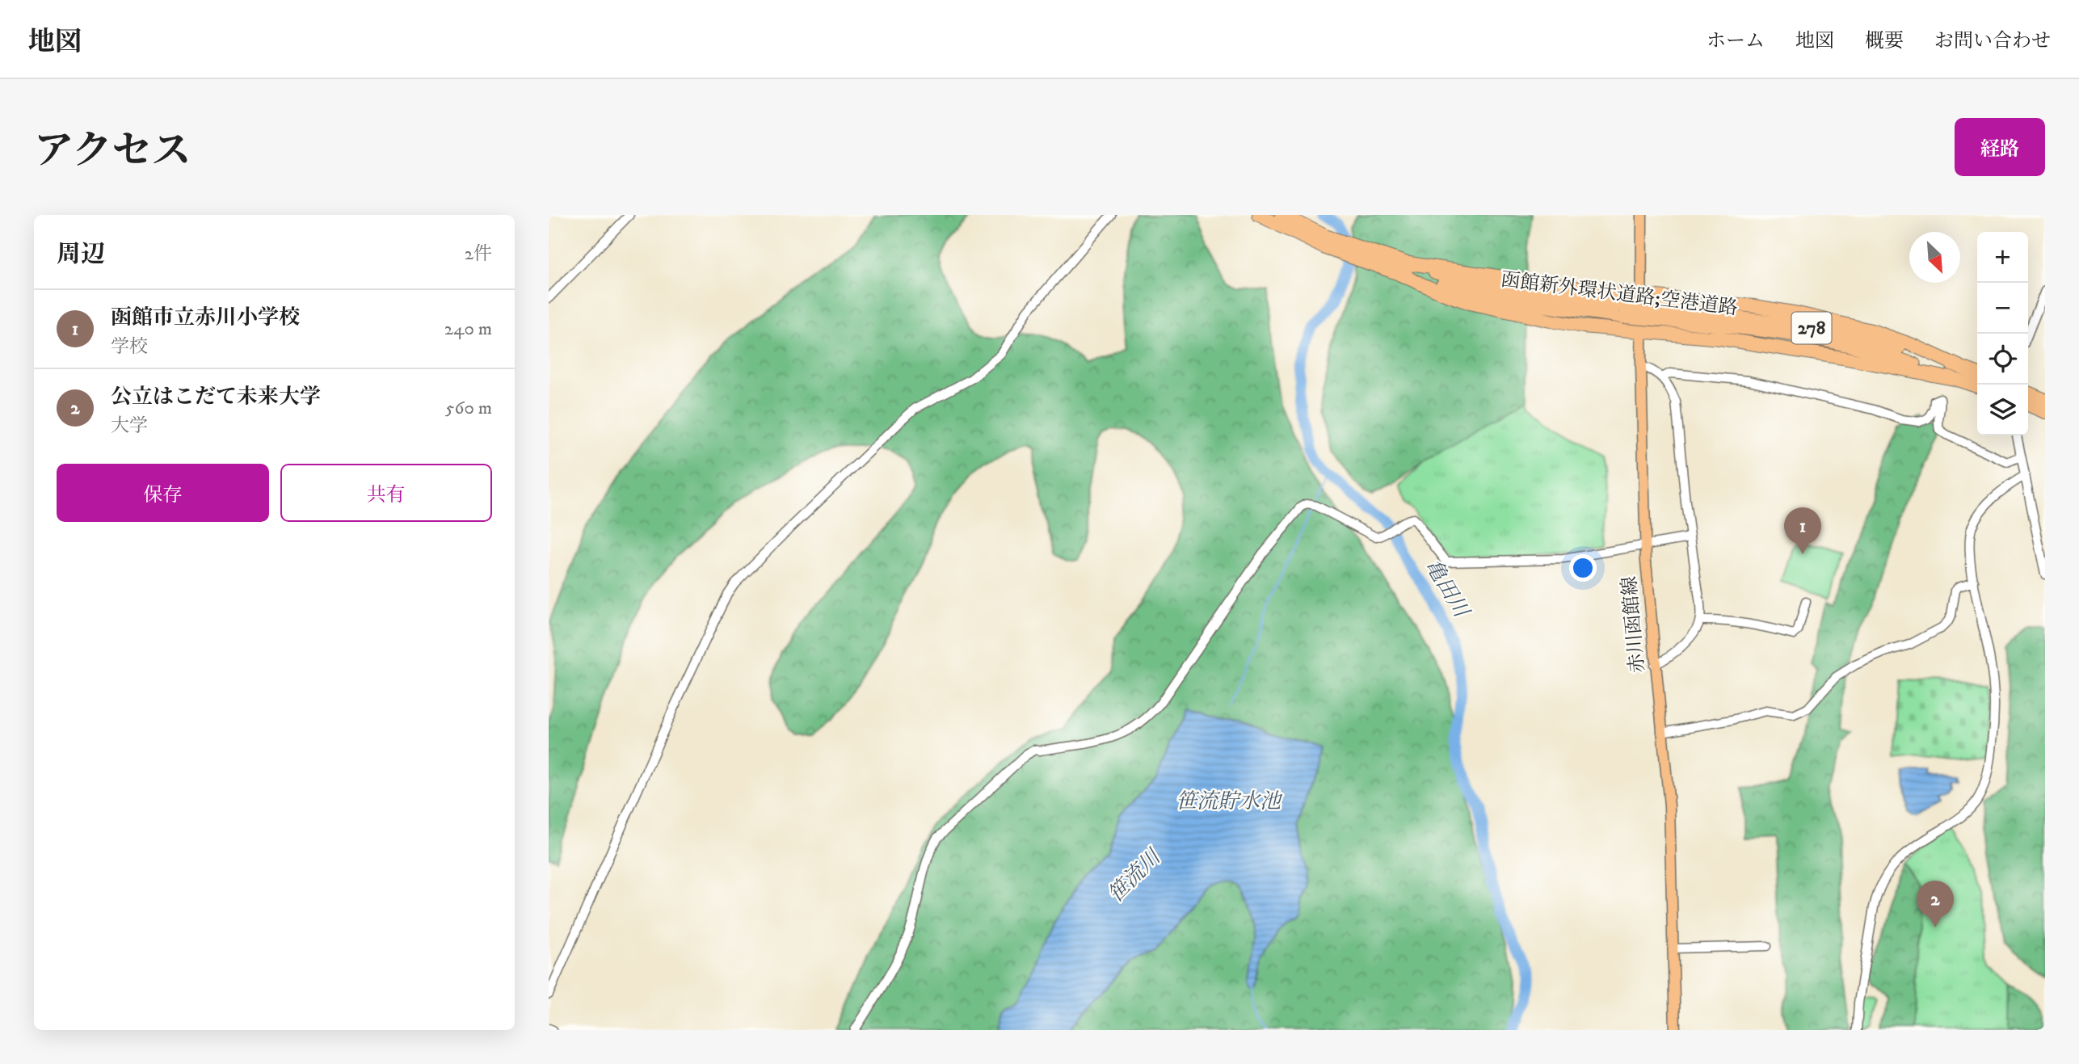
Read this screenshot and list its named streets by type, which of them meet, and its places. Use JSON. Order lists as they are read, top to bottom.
{
  "streets": {
    "highway": ["函館新外環状道路;空港道路", "278"],
    "main road": ["赤川函館線"]
  },
  "water": ["亀田川", "笹流貯水池", "笹流川"],
  "north": "bottom right",
  "page": {
    "header": "地図",
    "nav": [
      "ホーム",
      "地図",
      "概要",
      "お問い合わせ"
    ],
    "title": "アクセス",
    "buttons": [
      "経路",
      ["保存", "共有"]
    ],
    "heading": ["周辺", "2件"],
    "map_buttons": ["+", "−"],
    "list": [
      {
        "mark": "1",
        "name": "函館市立赤川小学校",
        "note": "学校",
        "value": "240 m"
      },
      {
        "mark": "2",
        "name": "公立はこだて未来大学",
        "note": "大学",
        "value": "560 m"
      }
    ],
    "pins": ["1", "2"]
  }
}
